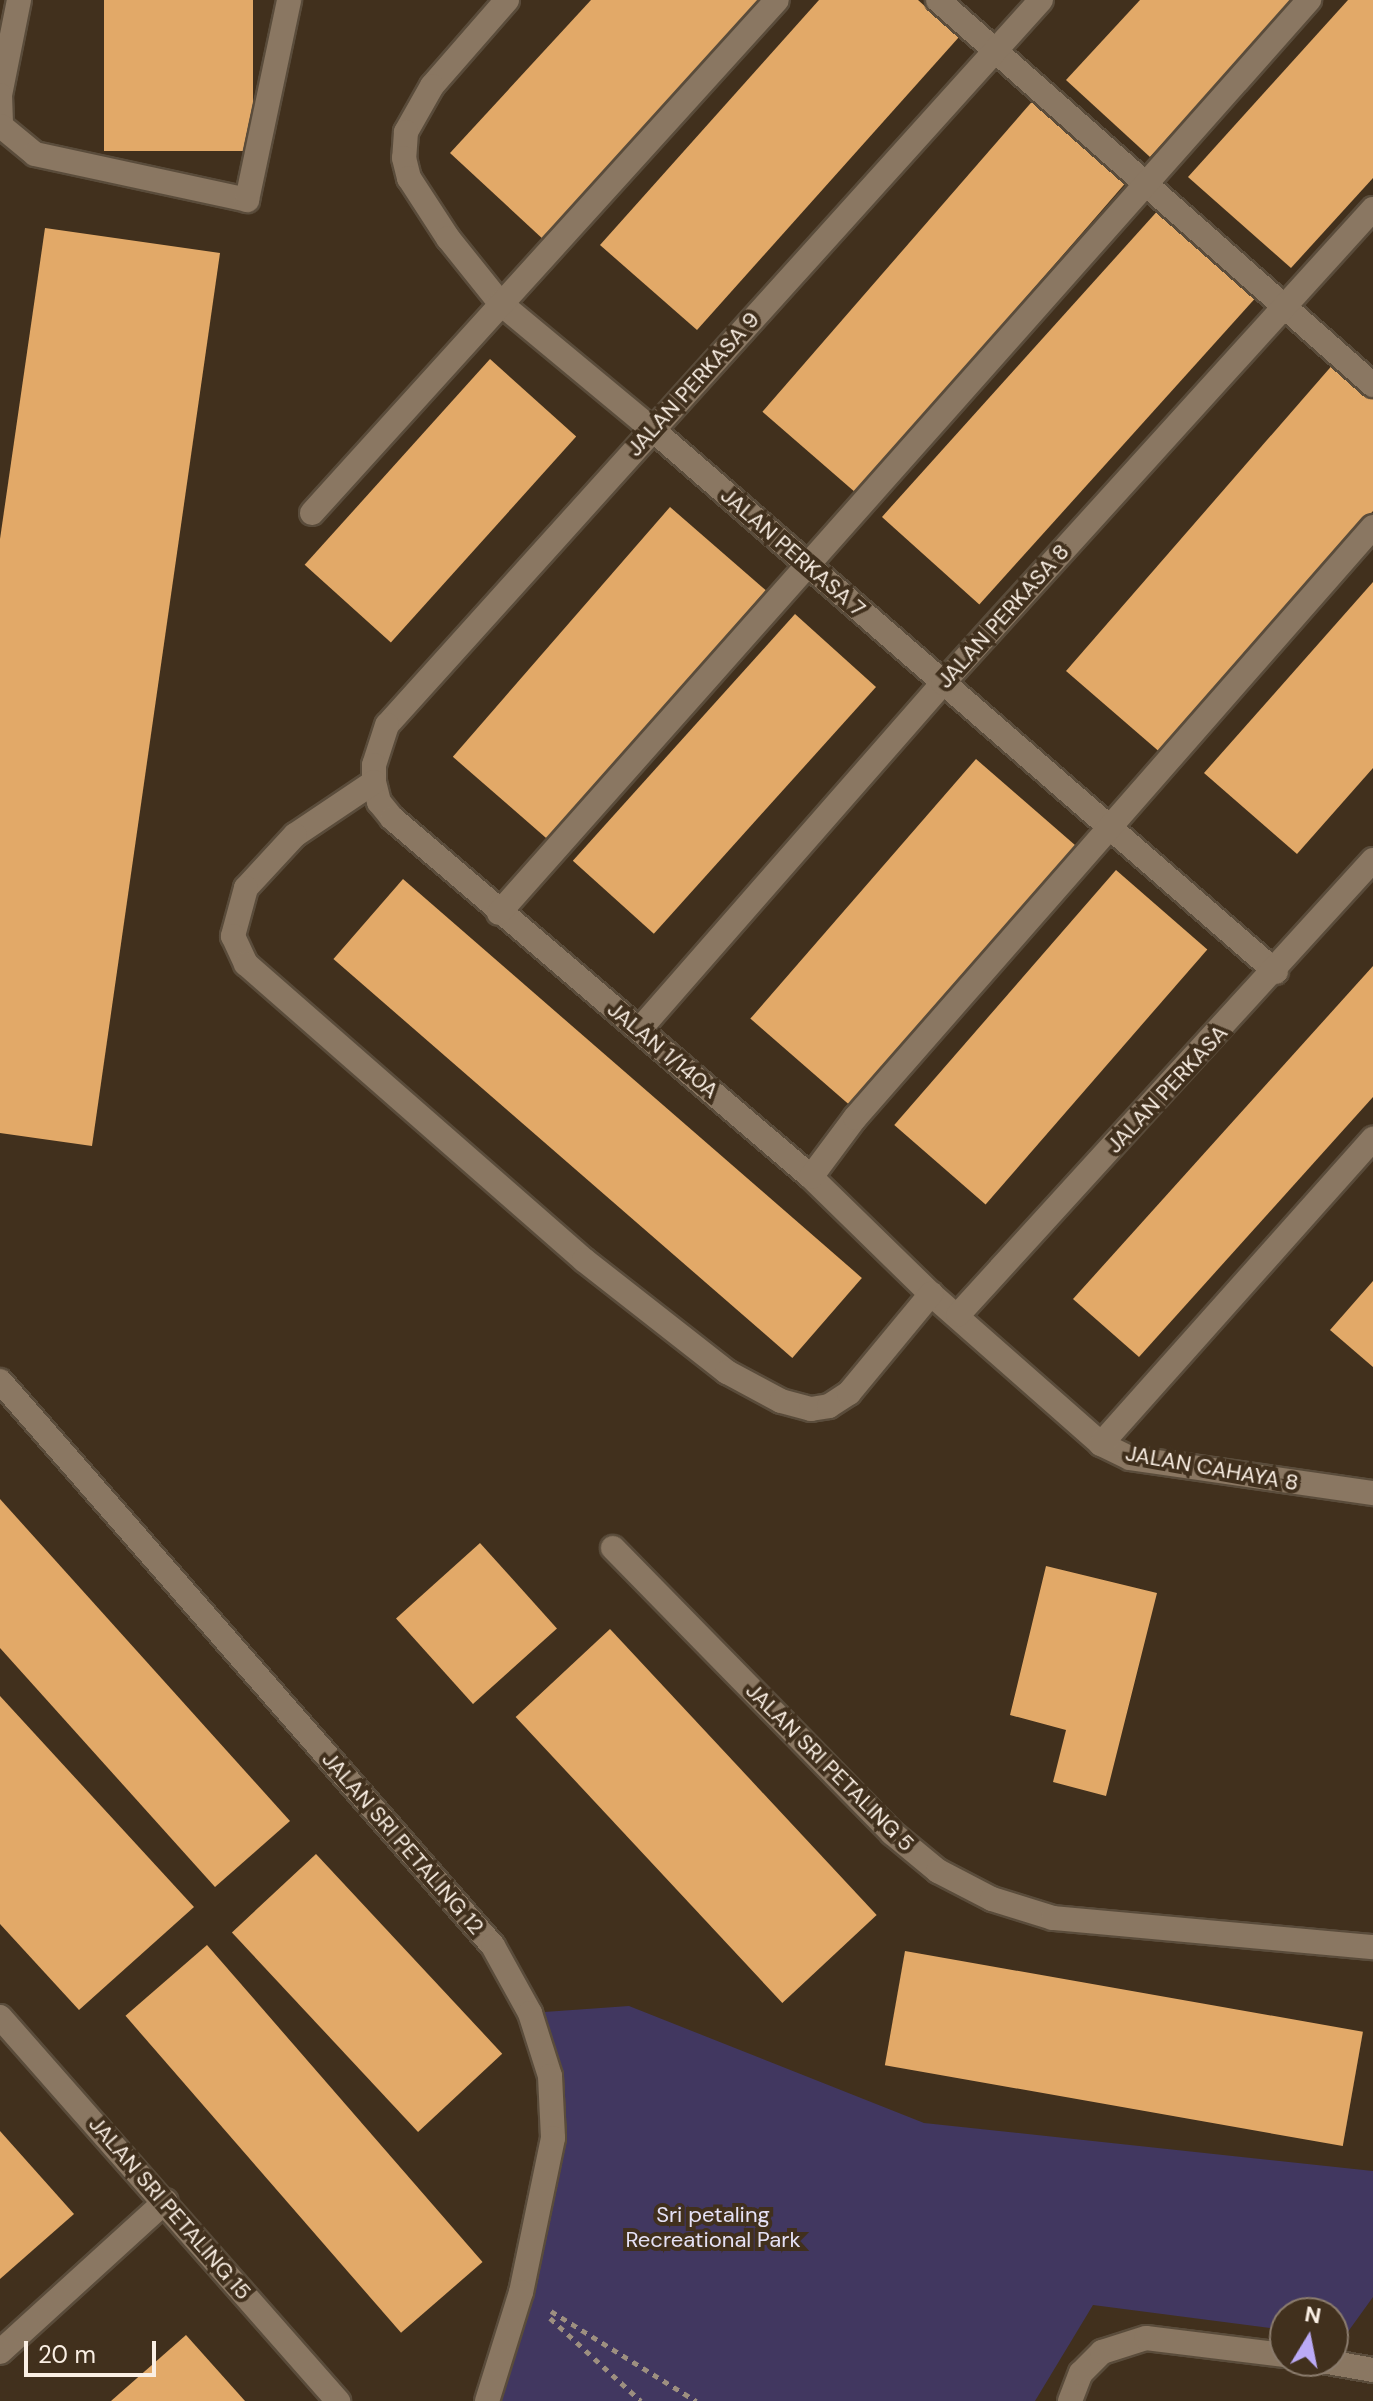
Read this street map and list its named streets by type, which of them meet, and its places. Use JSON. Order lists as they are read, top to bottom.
{
  "streets": {
    "street": [
      "JALAN PERKASA 9",
      "JALAN PERKASA 7",
      "JALAN PERKASA 8",
      "JALAN 1/140A",
      "JALAN PERKASA",
      "JALAN CAHAYA 8",
      "JALAN SRI PETALING 5",
      "JALAN SRI PETALING 12",
      "JALAN SRI PETALING 15"
    ]
  },
  "crossings": [
    ["JALAN PERKASA 9", "JALAN PERKASA 7"],
    ["JALAN PERKASA 9", "JALAN 1/140A"],
    ["JALAN PERKASA 7", "JALAN PERKASA 8"],
    ["JALAN PERKASA 7", "JALAN PERKASA"],
    ["JALAN PERKASA 8", "JALAN 1/140A"],
    ["JALAN 1/140A", "JALAN PERKASA"],
    ["JALAN 1/140A", "JALAN CAHAYA 8"],
    ["JALAN PERKASA", "JALAN CAHAYA 8"]
  ],
  "parks": ["Sri petaling Recreational Park"],
  "scale_bar": "20 m",
  "north": "top"
}
